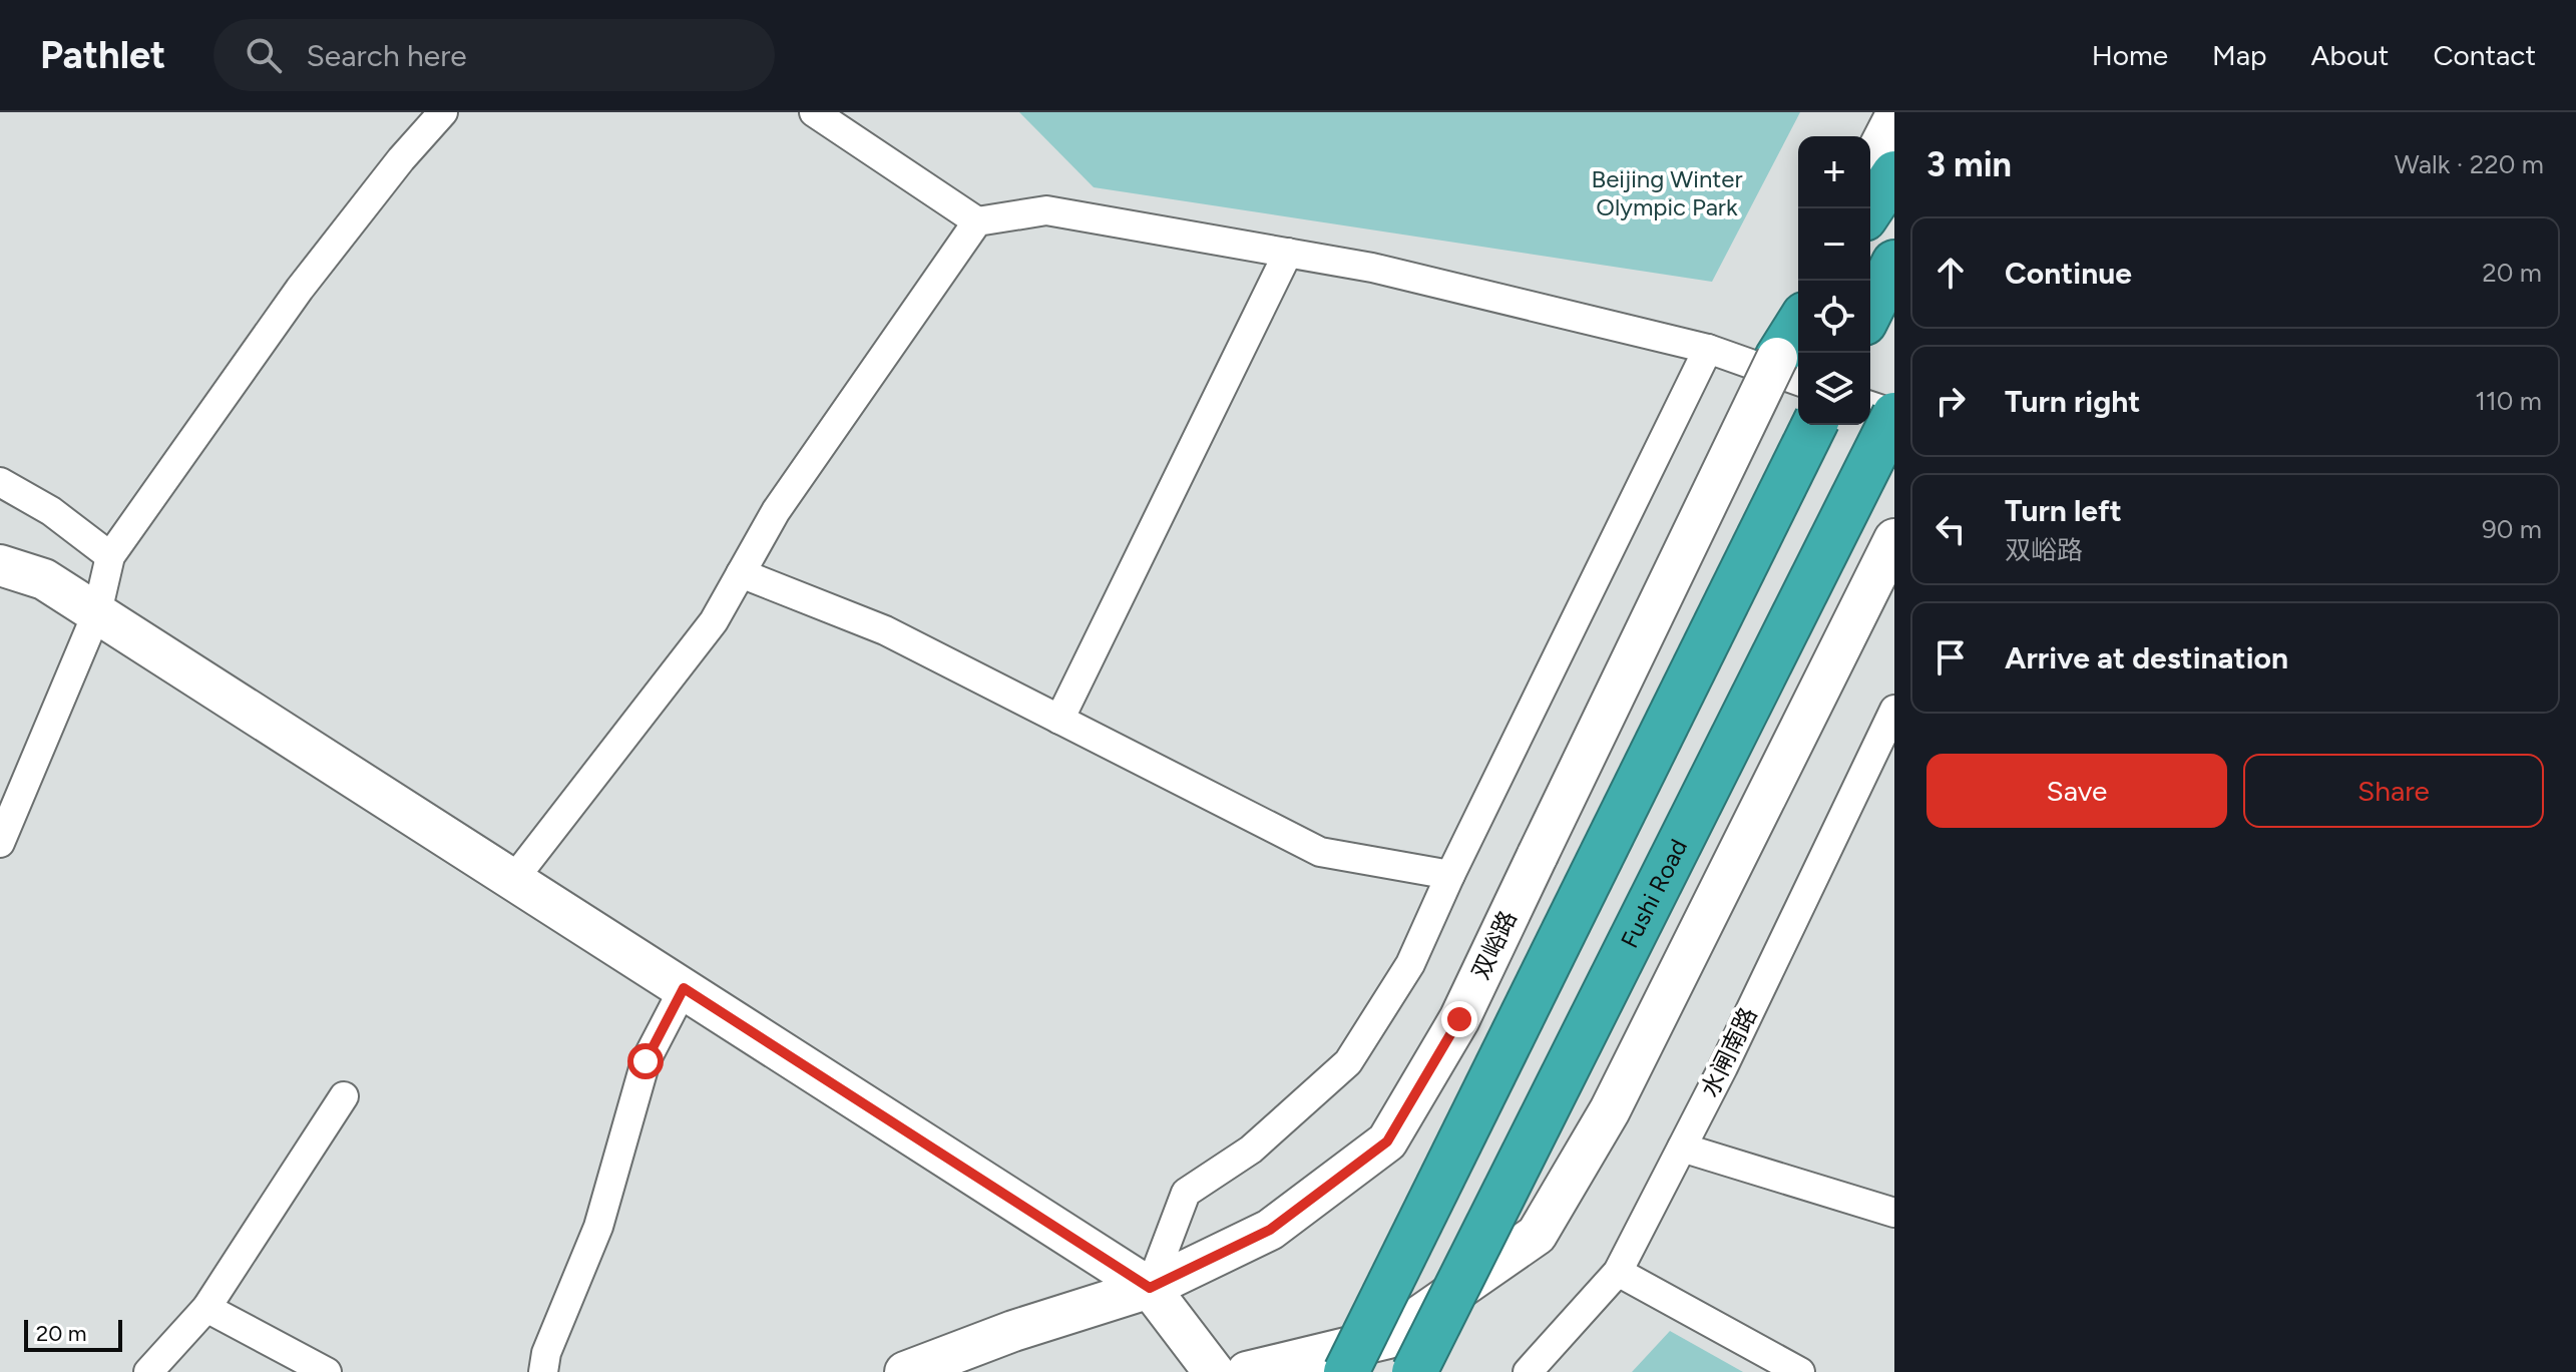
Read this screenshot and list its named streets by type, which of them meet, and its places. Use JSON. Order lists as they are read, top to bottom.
{
  "streets": {
    "highway": ["Fushi Road"],
    "street": ["双峪路", "水闸南路"]
  },
  "parks": ["Beijing Winter Olympic Park"],
  "scale_bar": "20 m",
  "page": {
    "header": "Pathlet",
    "search": "Search here",
    "nav": [
      "Home",
      "Map",
      "About",
      "Contact"
    ],
    "heading": ["3 min", "Walk · 220 m"],
    "map_buttons": ["+", "−"],
    "list": [
      ["Continue", "20 m"],
      ["Turn right", "110 m"],
      ["Turn left", "双峪路", "90 m"],
      "Arrive at destination"
    ],
    "buttons": ["Save", "Share"],
    "scale": "20 m"
  }
}
